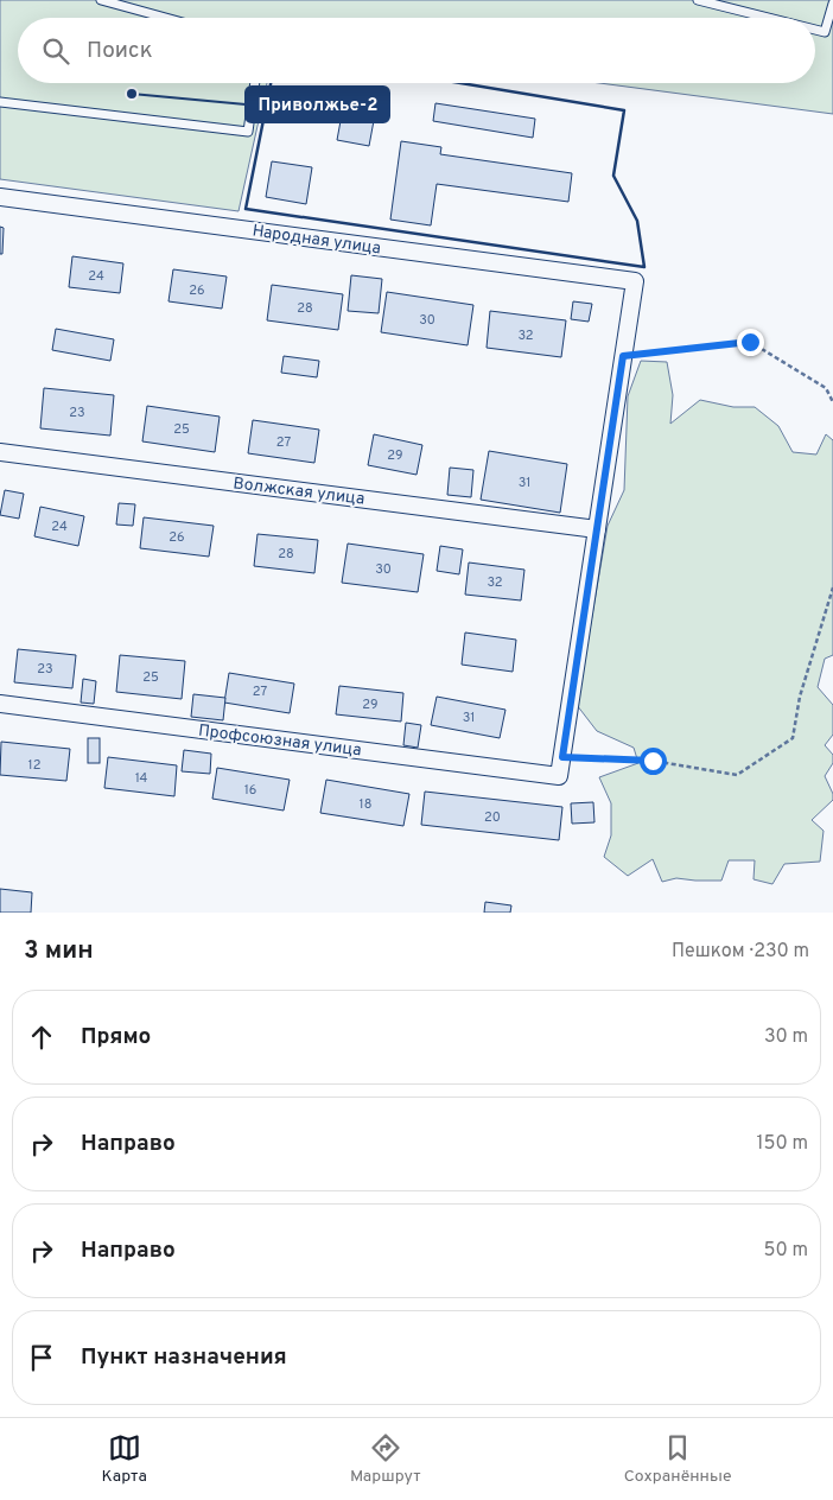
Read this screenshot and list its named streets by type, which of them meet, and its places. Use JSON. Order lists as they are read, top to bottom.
{
  "streets": {
    "street": ["Народная улица", "Волжская улица", "Профсоюзная улица"]
  },
  "places": ["Приволжье-2"],
  "house_numbers": [
    "24",
    "26",
    "28",
    "30",
    "32",
    "23",
    "25",
    "27",
    "29",
    "31",
    "24",
    "26",
    "28",
    "30",
    "32",
    "23",
    "25",
    "27",
    "29",
    "31",
    "12",
    "14",
    "16",
    "18",
    "20"
  ],
  "page": {
    "search": "Поиск",
    "heading": ["3 мин", "Пешком · 230 m"],
    "list": [
      ["Прямо", "30 m"],
      ["Направо", "150 m"],
      ["Направо", "50 m"],
      "Пункт назначения"
    ],
    "nav": ["Карта", "Маршрут", "Сохранённые"]
  }
}
